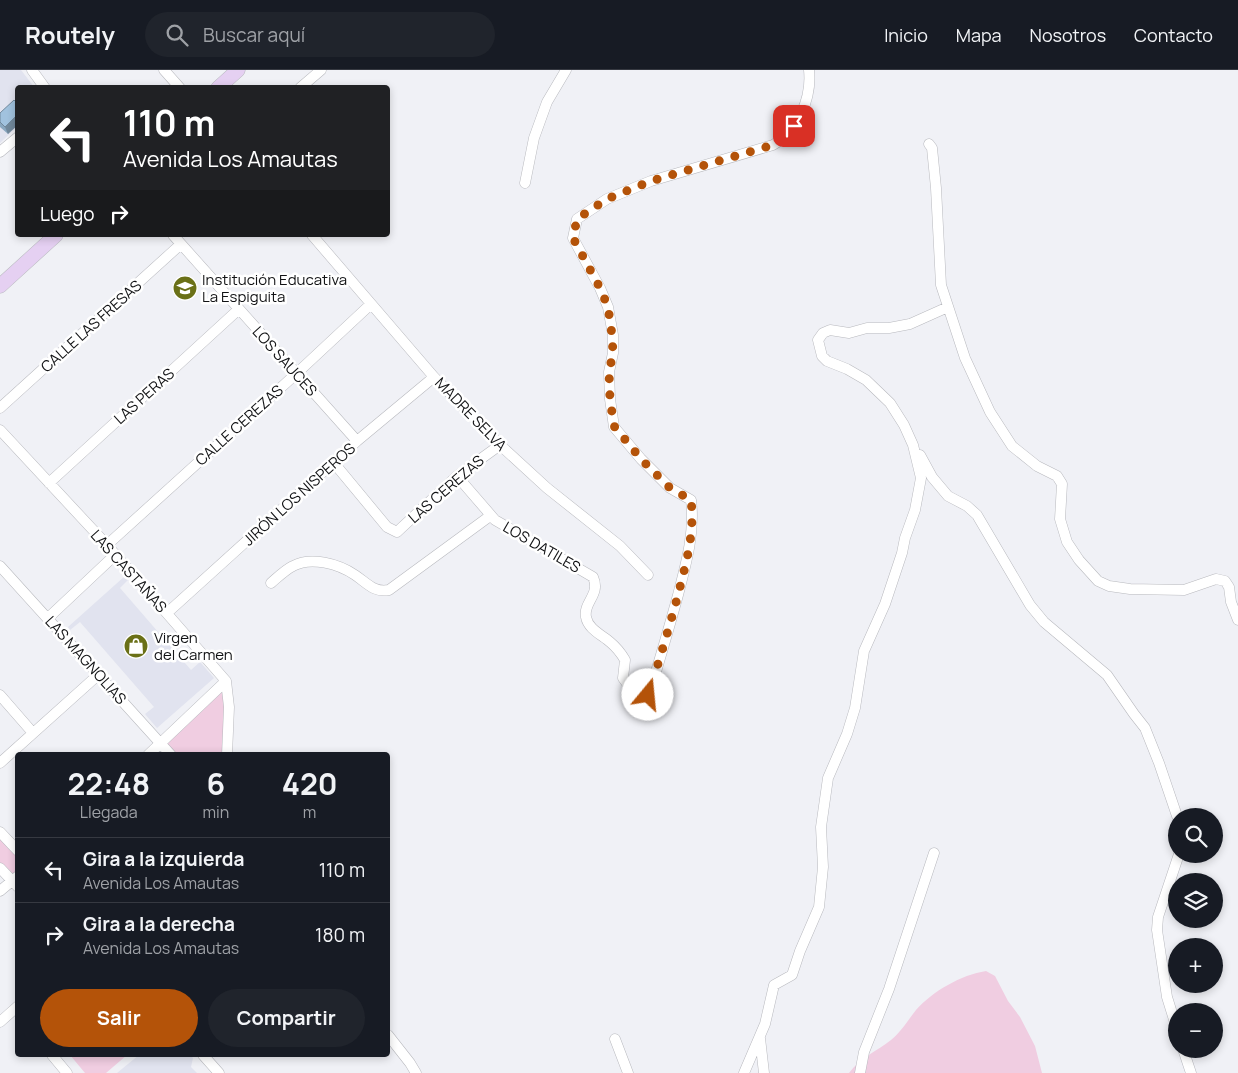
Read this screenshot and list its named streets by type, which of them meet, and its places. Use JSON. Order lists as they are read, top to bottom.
{
  "streets": {
    "street": [
      "CALLE LAS FRESAS",
      "LOS SAUCES",
      "LAS PERAS",
      "MADRE SELVA",
      "CALLE CEREZAS",
      "LAS CEREZAS",
      "JIRÓN LOS NISPEROS",
      "LOS DATILES",
      "LAS CASTAÑAS",
      "LAS MAGNOLIAS"
    ]
  },
  "crossings": [
    ["CALLE LAS FRESAS", "LOS SAUCES"],
    ["LOS SAUCES", "LAS PERAS"],
    ["LOS SAUCES", "CALLE CEREZAS"],
    ["LOS SAUCES", "JIRÓN LOS NISPEROS"],
    ["LAS PERAS", "LAS CASTAÑAS"],
    ["MADRE SELVA", "CALLE CEREZAS"],
    ["MADRE SELVA", "LAS CEREZAS"],
    ["MADRE SELVA", "JIRÓN LOS NISPEROS"],
    ["CALLE CEREZAS", "LAS CASTAÑAS"],
    ["LAS CEREZAS", "JIRÓN LOS NISPEROS"],
    ["LAS CEREZAS", "LOS DATILES"],
    ["JIRÓN LOS NISPEROS", "LAS CASTAÑAS"]
  ],
  "places": {
    "school or university": ["Institución Educativa La Espiguita"],
    "shop": ["Virgen del Carmen"]
  },
  "page": {
    "header": "Routely",
    "search": "Buscar aquí",
    "nav": [
      "Inicio",
      "Mapa",
      "Nosotros",
      "Contacto"
    ],
    "turn": ["110 m", "Avenida Los Amautas"],
    "then": "Luego",
    "eta": [
      "22:48",
      "Llegada",
      "6",
      "min",
      "420",
      "m"
    ],
    "map_buttons": ["+", "−"],
    "list": [
      {
        "name": "Gira a la izquierda",
        "note": "Avenida Los Amautas",
        "value": "110 m"
      },
      {
        "name": "Gira a la derecha",
        "note": "Avenida Los Amautas",
        "value": "180 m"
      }
    ],
    "buttons": ["Salir", "Compartir"]
  }
}
